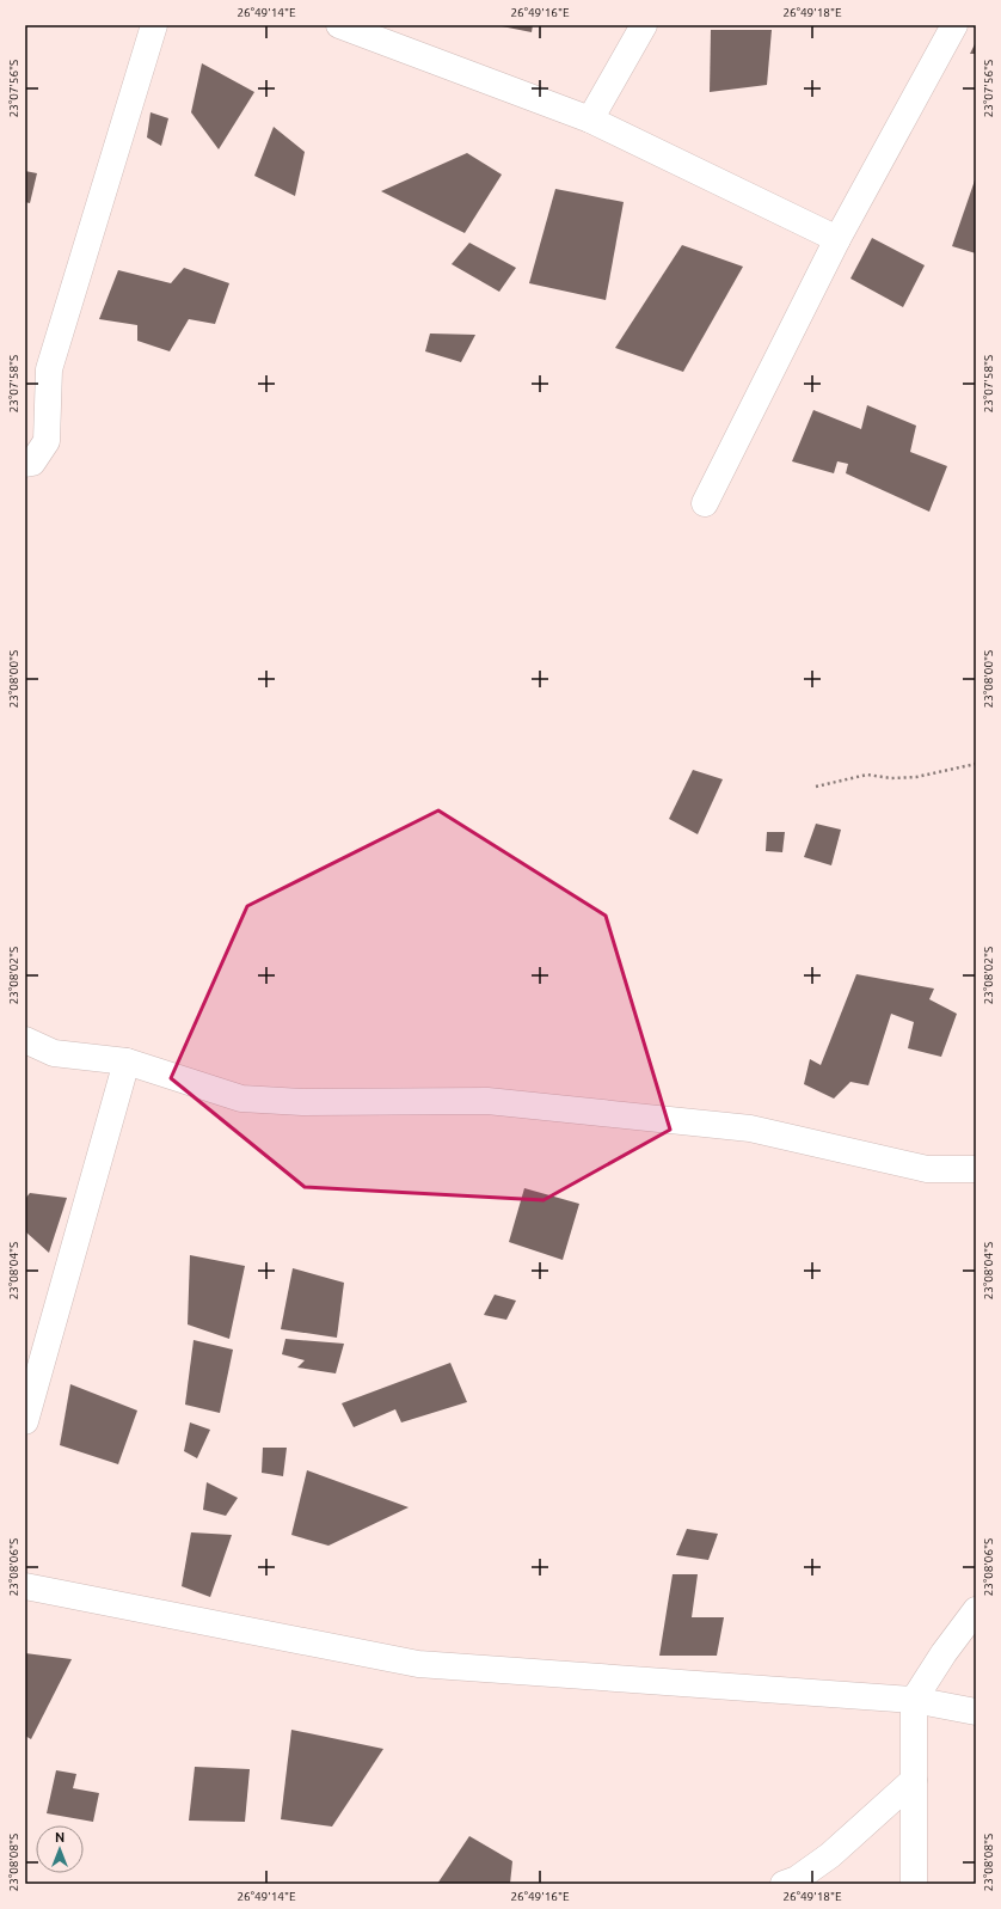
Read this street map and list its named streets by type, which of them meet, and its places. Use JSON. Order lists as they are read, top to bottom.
{
  "north": "top",
  "coordinates": [
    "26°49'14\"E",
    "26°49'16\"E",
    "26°49'18\"E",
    "23°07'56\"S",
    "23°07'58\"S",
    "23°08'00\"S",
    "23°08'02\"S",
    "23°08'04\"S",
    "23°08'06\"S",
    "23°08'08\"S"
  ]
}
